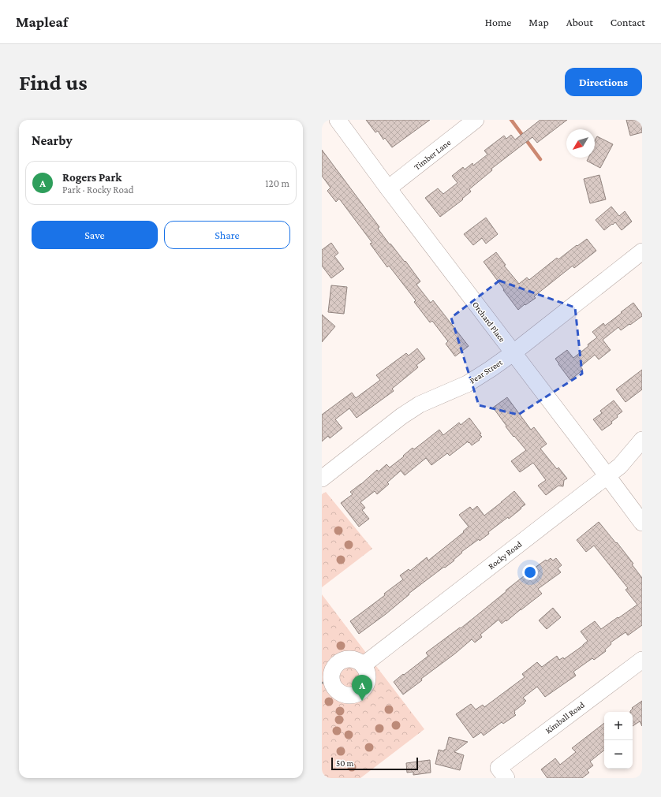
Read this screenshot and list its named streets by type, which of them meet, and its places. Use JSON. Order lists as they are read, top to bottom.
{
  "streets": {
    "street": [
      "Timber Lane",
      "Orchard Place",
      "Pear Street",
      "Rocky Road",
      "Kimball Road"
    ]
  },
  "crossings": [
    ["Timber Lane", "Orchard Place"],
    ["Orchard Place", "Pear Street"],
    ["Orchard Place", "Rocky Road"]
  ],
  "scale_bar": "50 m",
  "north": "bottom left",
  "page": {
    "header": "Mapleaf",
    "nav": [
      "Home",
      "Map",
      "About",
      "Contact"
    ],
    "buttons": [
      "Directions",
      ["Save", "Share"]
    ],
    "title": "Find us",
    "heading": "Nearby",
    "list": [
      {
        "mark": "A",
        "name": "Rogers Park",
        "note": "Park · Rocky Road",
        "value": "120 m"
      }
    ],
    "pins": "A",
    "map_buttons": ["+", "−"],
    "scale": "50 m"
  }
}
